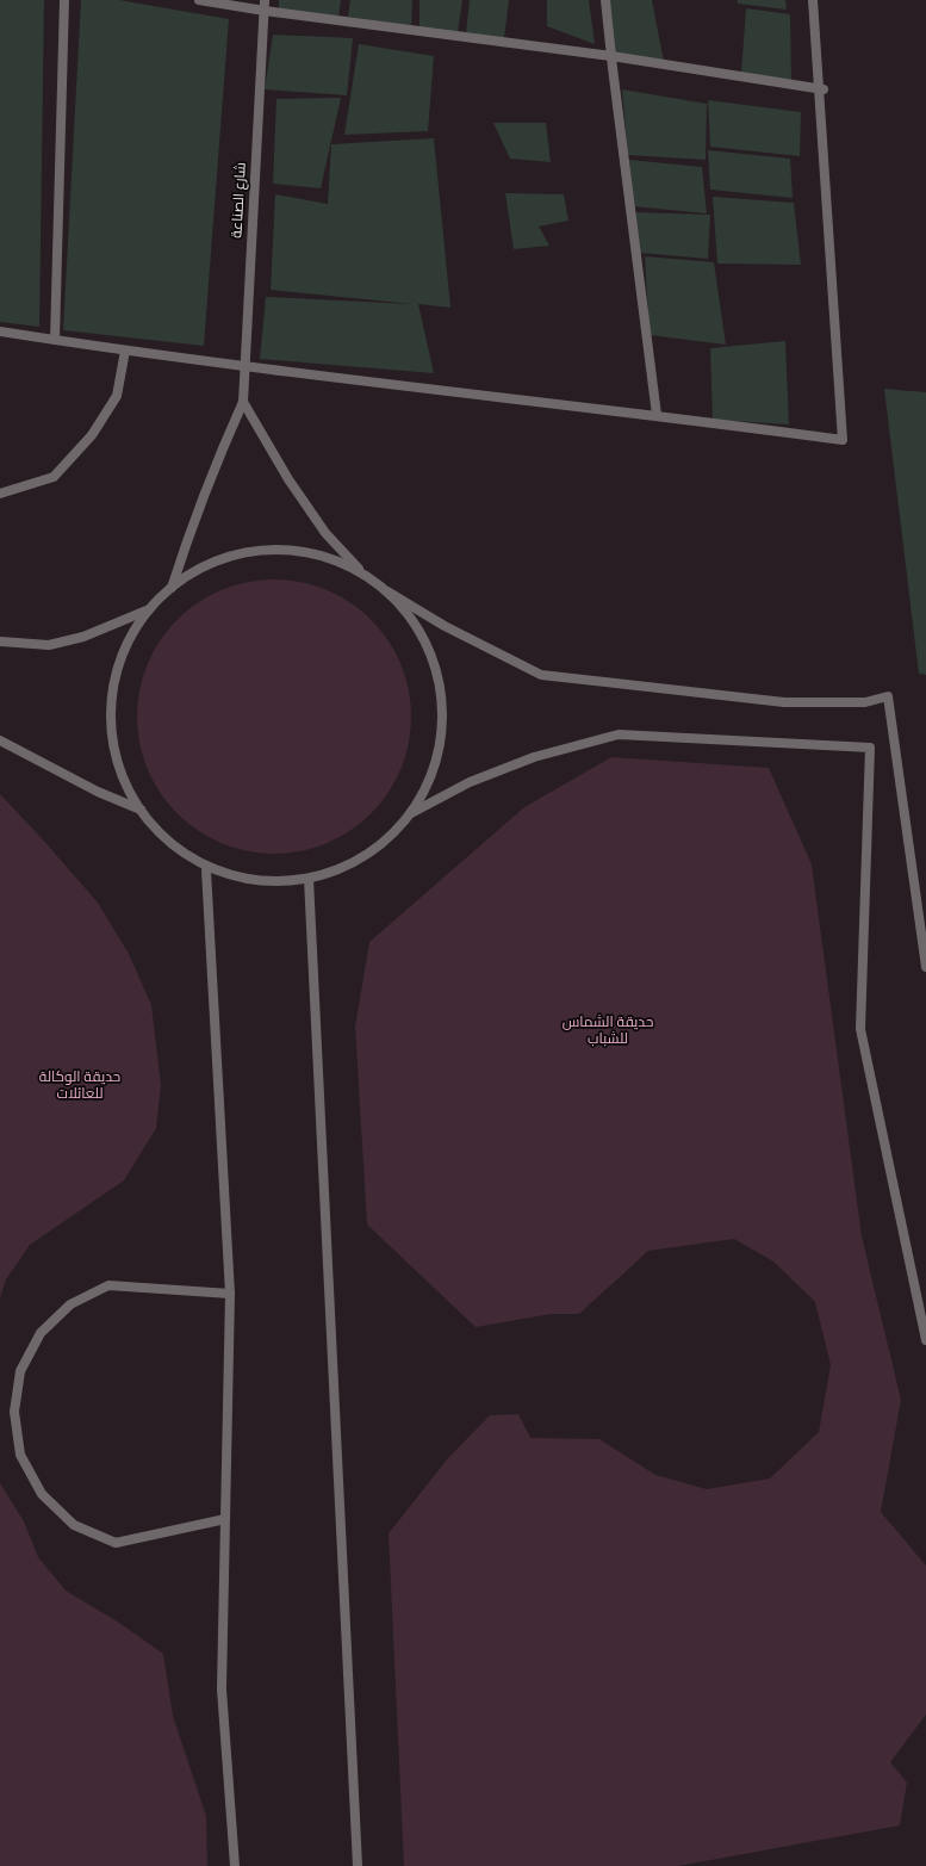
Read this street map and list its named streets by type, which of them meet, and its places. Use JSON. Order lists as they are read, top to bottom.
{
  "streets": {
    "street": ["شارع الصناعة"]
  },
  "parks": ["حديقة الشماس للشباب", "حديقة الوكالة للعائلات"]
}
